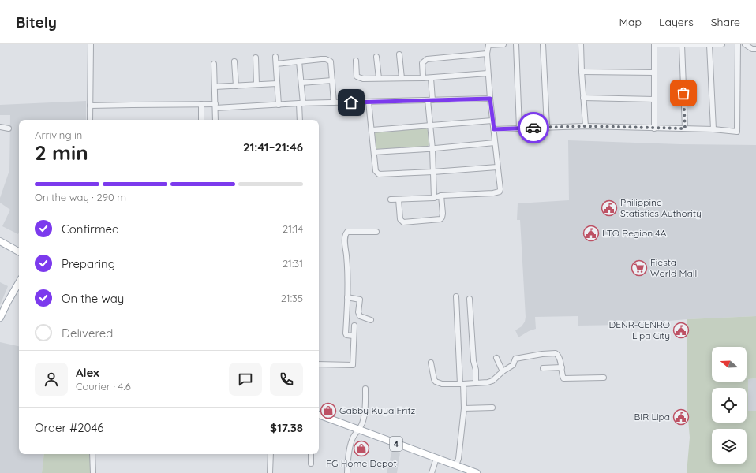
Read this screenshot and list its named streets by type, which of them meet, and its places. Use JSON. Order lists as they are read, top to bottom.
{
  "streets": {
    "main road": ["4"]
  },
  "places": {
    "public building": [
      "Philippine Statistics Authority",
      "LTO Region 4A",
      "DENR-CENRO Lipa City",
      "BIR Lipa"
    ],
    "supermarket": ["Fiesta World Mall"],
    "shop": ["Gabby Kuya Fritz", "FG Home Depot"]
  },
  "north": "left",
  "page": {
    "header": "Bitely",
    "nav": ["Map", "Layers", "Share"],
    "heading": ["2 min", "Arriving in", "21:41–21:46"],
    "panel": [
      "Alex",
      "Courier · 4.6",
      "Order #2046",
      "$17.38"
    ],
    "bar": "On the way · 290 m",
    "list": [
      ["Confirmed", "21:14"],
      ["Preparing", "21:31"],
      ["On the way", "21:35"],
      "Delivered"
    ]
  }
}
